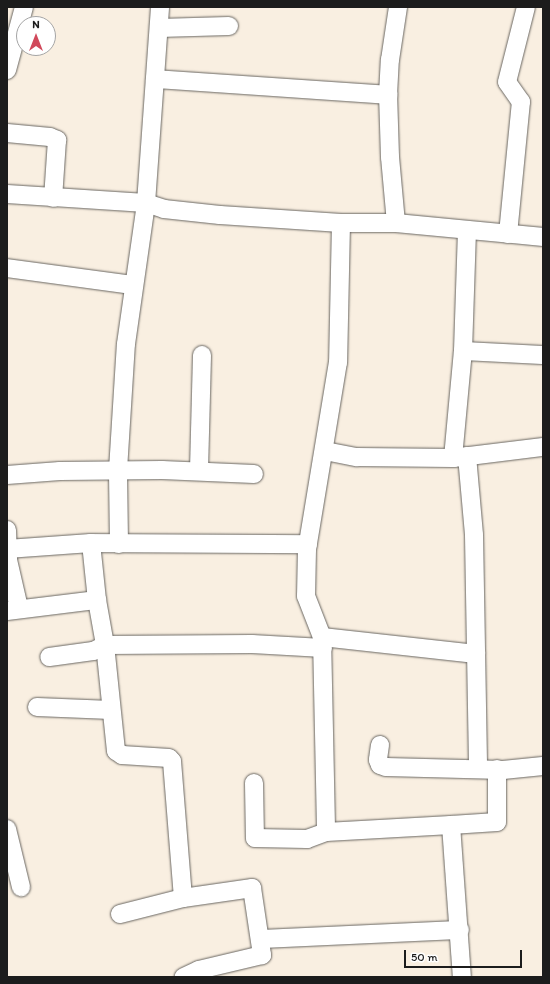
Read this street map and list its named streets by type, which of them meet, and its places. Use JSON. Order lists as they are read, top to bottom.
{
  "scale_bar": "50 m",
  "north": "top"
}
